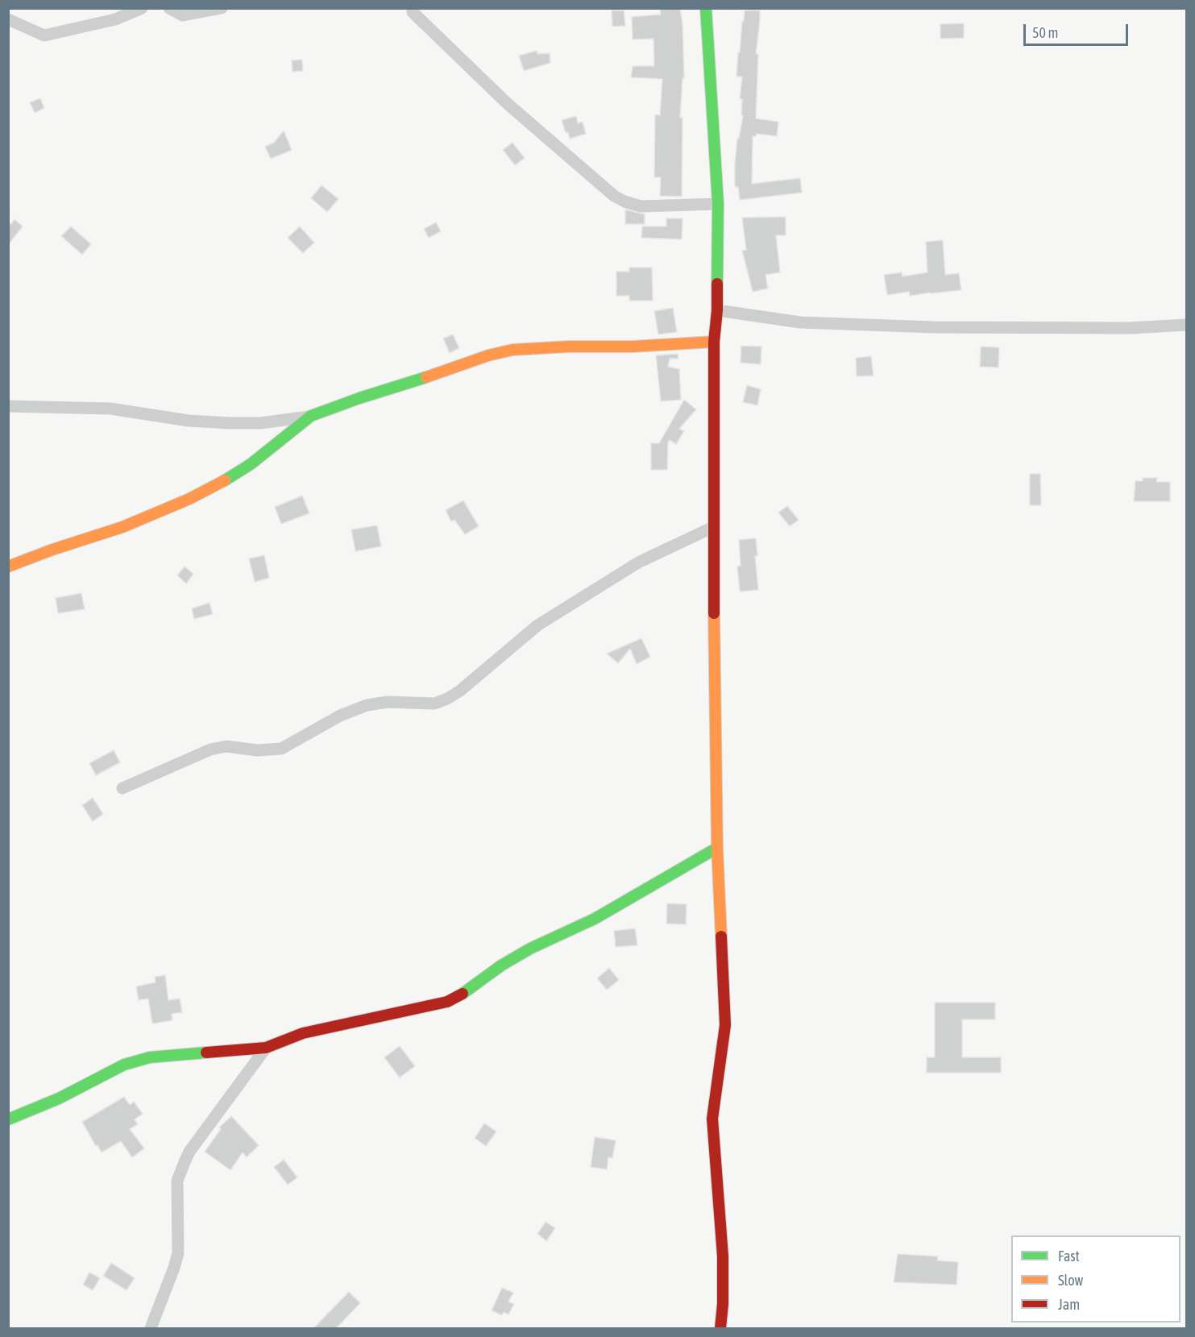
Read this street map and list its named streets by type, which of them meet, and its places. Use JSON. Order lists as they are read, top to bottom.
{
  "legend": ["Fast", "Slow", "Jam"],
  "scale_bar": "50 m"
}
